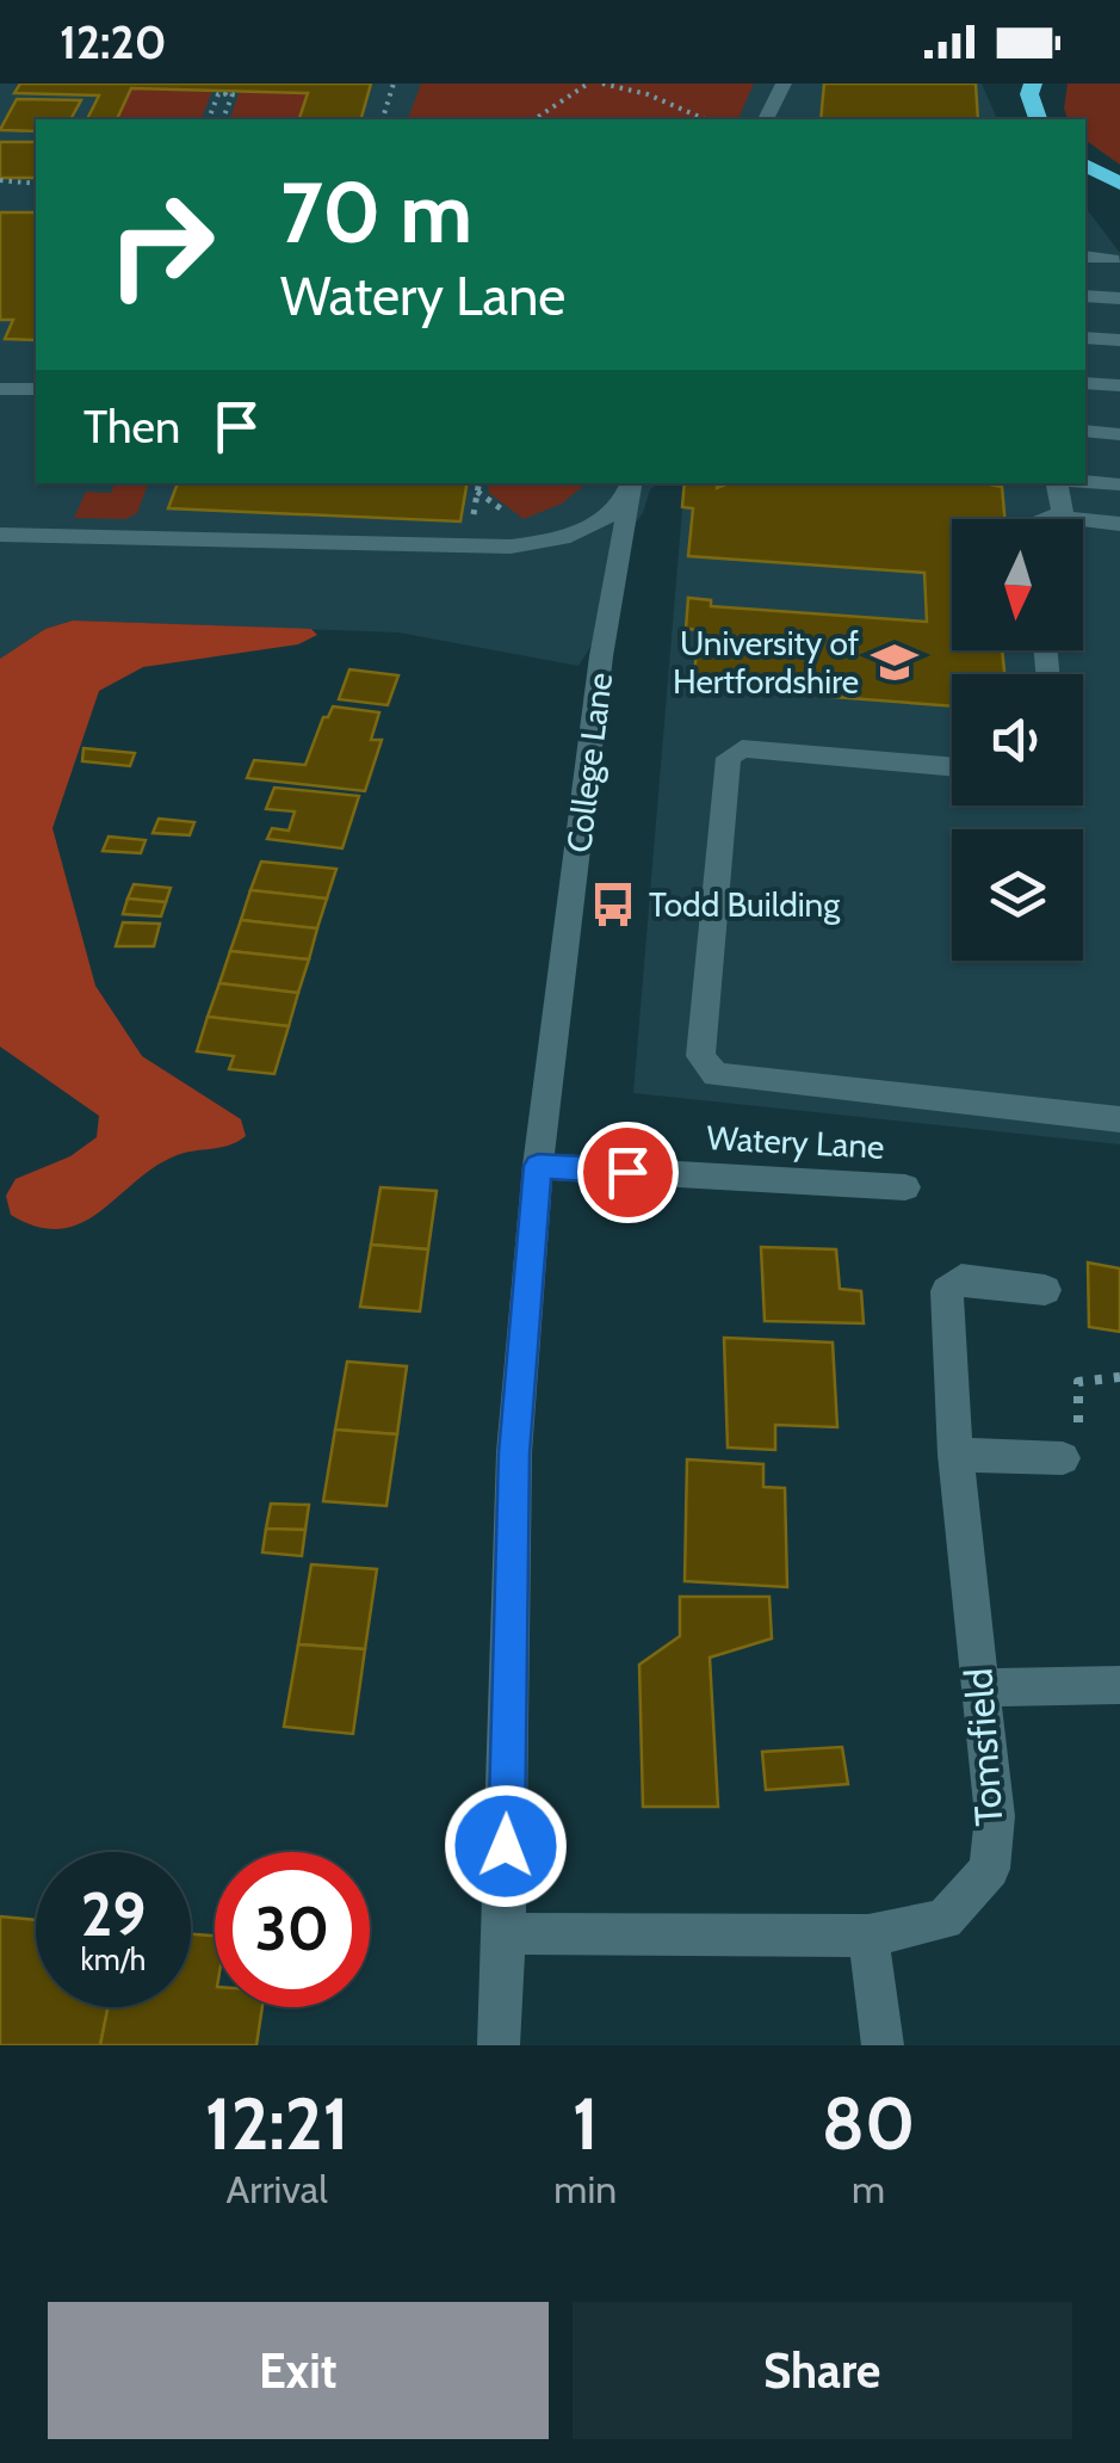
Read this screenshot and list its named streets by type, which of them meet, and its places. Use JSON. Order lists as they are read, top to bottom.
{
  "streets": {
    "street": ["College Lane", "Watery Lane", "Tomsfield"]
  },
  "crossings": [
    ["College Lane", "Watery Lane"],
    ["College Lane", "Tomsfield"]
  ],
  "places": {
    "school or university": ["University of Hertfordshire"],
    "bus stop": ["Todd Building"]
  },
  "north": "bottom",
  "page": {
    "status": "12:20",
    "turn": ["70 m", "Watery Lane"],
    "then": "Then",
    "speed": "29 km/h",
    "limit": "30",
    "eta": [
      "12:21",
      "Arrival",
      "1",
      "min",
      "80",
      "m"
    ],
    "buttons": ["Exit", "Share"]
  }
}
